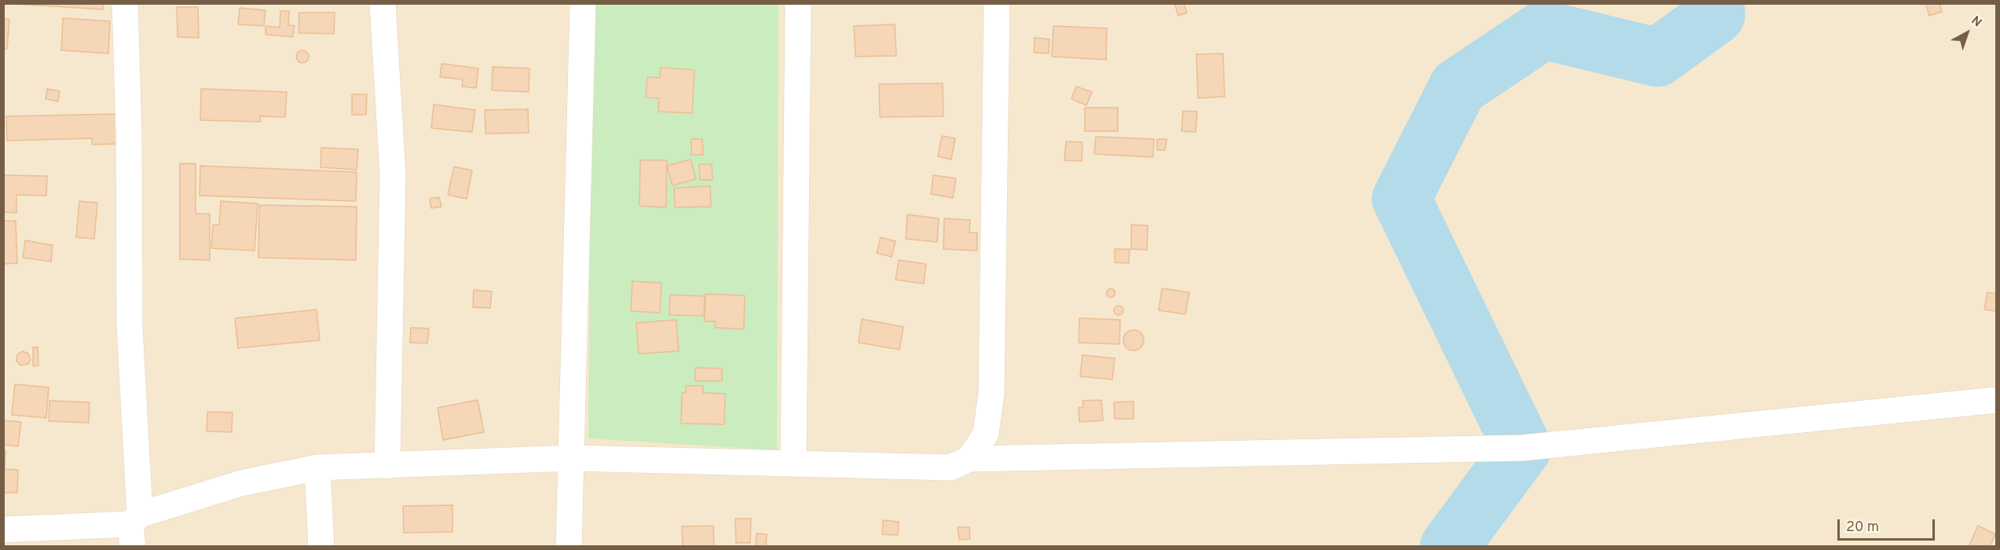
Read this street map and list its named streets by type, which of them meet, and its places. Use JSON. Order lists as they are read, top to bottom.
{
  "scale_bar": "20 m",
  "north": "top right"
}
